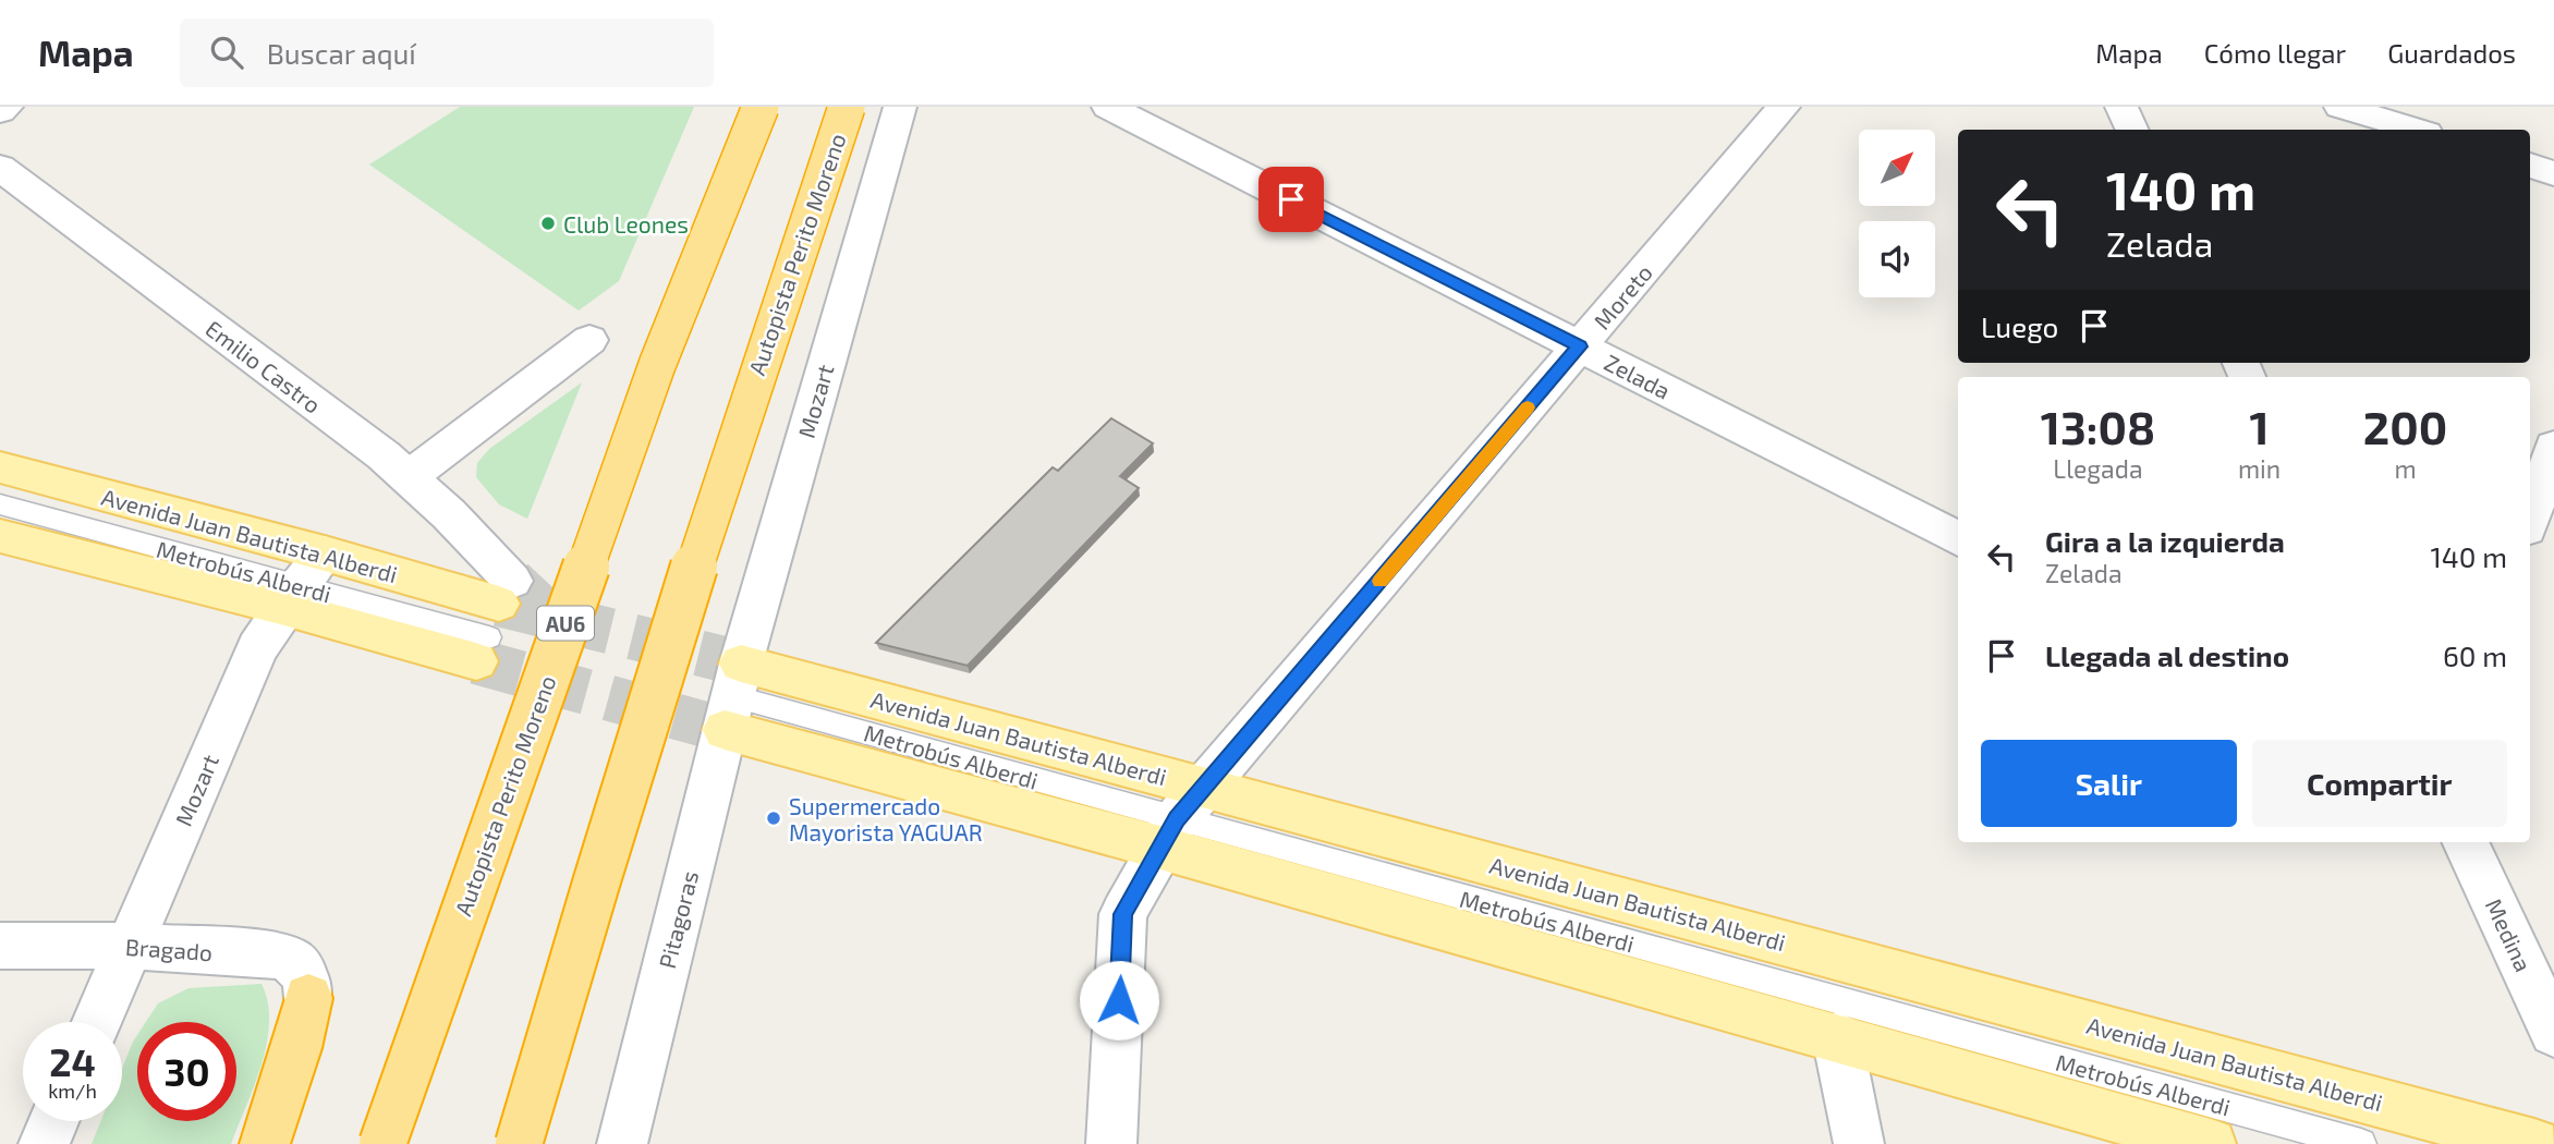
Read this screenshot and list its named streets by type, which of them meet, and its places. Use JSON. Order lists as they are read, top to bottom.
{
  "streets": {
    "highway": ["Autopista Perito Moreno", "AU6"],
    "main road": ["Avenida Juan Bautista Alberdi"],
    "street": [
      "Moreto",
      "Emilio Castro",
      "Zelada",
      "Mozart",
      "Pitagoras",
      "Medina",
      "Bragado"
    ],
    "lane": ["Metrobús Alberdi"]
  },
  "crossings": [
    ["Moreto", "Zelada"],
    ["Moreto", "Avenida Juan Bautista Alberdi"],
    ["Moreto", "Metrobús Alberdi"],
    ["Emilio Castro", "Avenida Juan Bautista Alberdi"],
    ["Mozart", "Avenida Juan Bautista Alberdi"],
    ["Mozart", "Metrobús Alberdi"],
    ["Mozart", "Pitagoras"],
    ["Mozart", "Bragado"],
    ["Avenida Juan Bautista Alberdi", "Metrobús Alberdi"],
    ["Avenida Juan Bautista Alberdi", "Pitagoras"]
  ],
  "places": ["Club Leones", "Supermercado Mayorista YAGUAR"],
  "north": "top right",
  "page": {
    "header": "Mapa",
    "search": "Buscar aquí",
    "nav": ["Mapa", "Cómo llegar", "Guardados"],
    "turn": ["140 m", "Zelada"],
    "then": "Luego",
    "eta": [
      "13:08",
      "Llegada",
      "1",
      "min",
      "200",
      "m"
    ],
    "list": [
      {
        "name": "Gira a la izquierda",
        "note": "Zelada",
        "value": "140 m"
      },
      {
        "name": "Llegada al destino",
        "value": "60 m"
      }
    ],
    "buttons": ["Salir", "Compartir"],
    "speed": "24 km/h",
    "limit": "30"
  }
}
